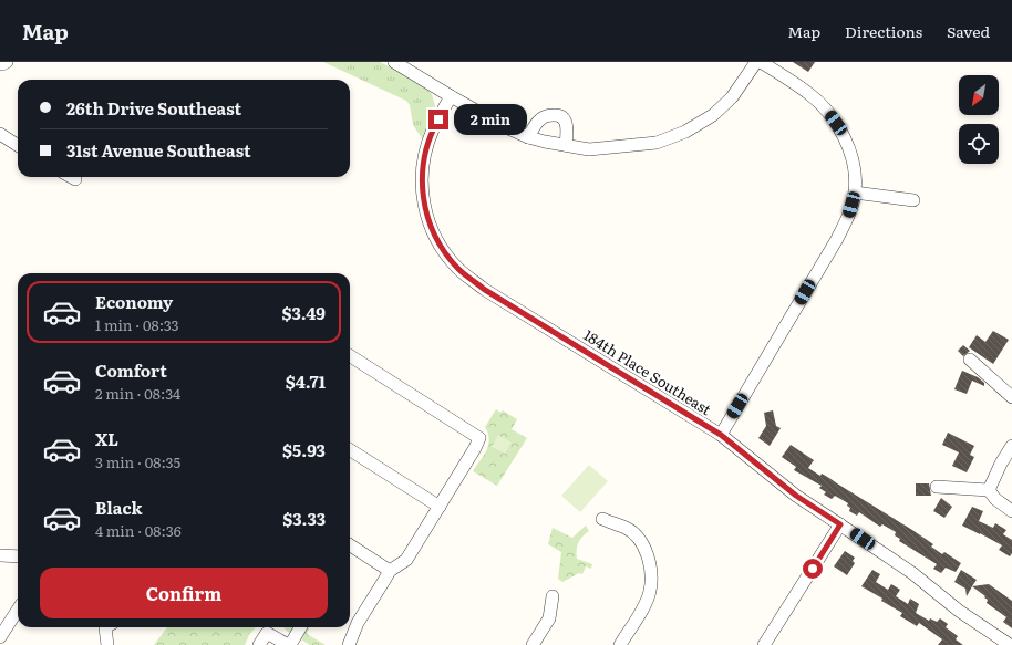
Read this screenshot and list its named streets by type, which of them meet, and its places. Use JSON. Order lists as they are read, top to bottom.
{
  "streets": {
    "street": ["184th Place Southeast"]
  },
  "north": "bottom left",
  "page": {
    "header": "Map",
    "nav": ["Map", "Directions", "Saved"],
    "banner": ["26th Drive Southeast", "31st Avenue Southeast"],
    "bubble": "2 min",
    "list": [
      {
        "name": "Economy",
        "note": "1 min · 08:33",
        "value": "$3.49"
      },
      {
        "name": "Comfort",
        "note": "2 min · 08:34",
        "value": "$4.71"
      },
      {
        "name": "XL",
        "note": "3 min · 08:35",
        "value": "$5.93"
      },
      {
        "name": "Black",
        "note": "4 min · 08:36",
        "value": "$3.33"
      }
    ],
    "buttons": "Confirm"
  }
}
